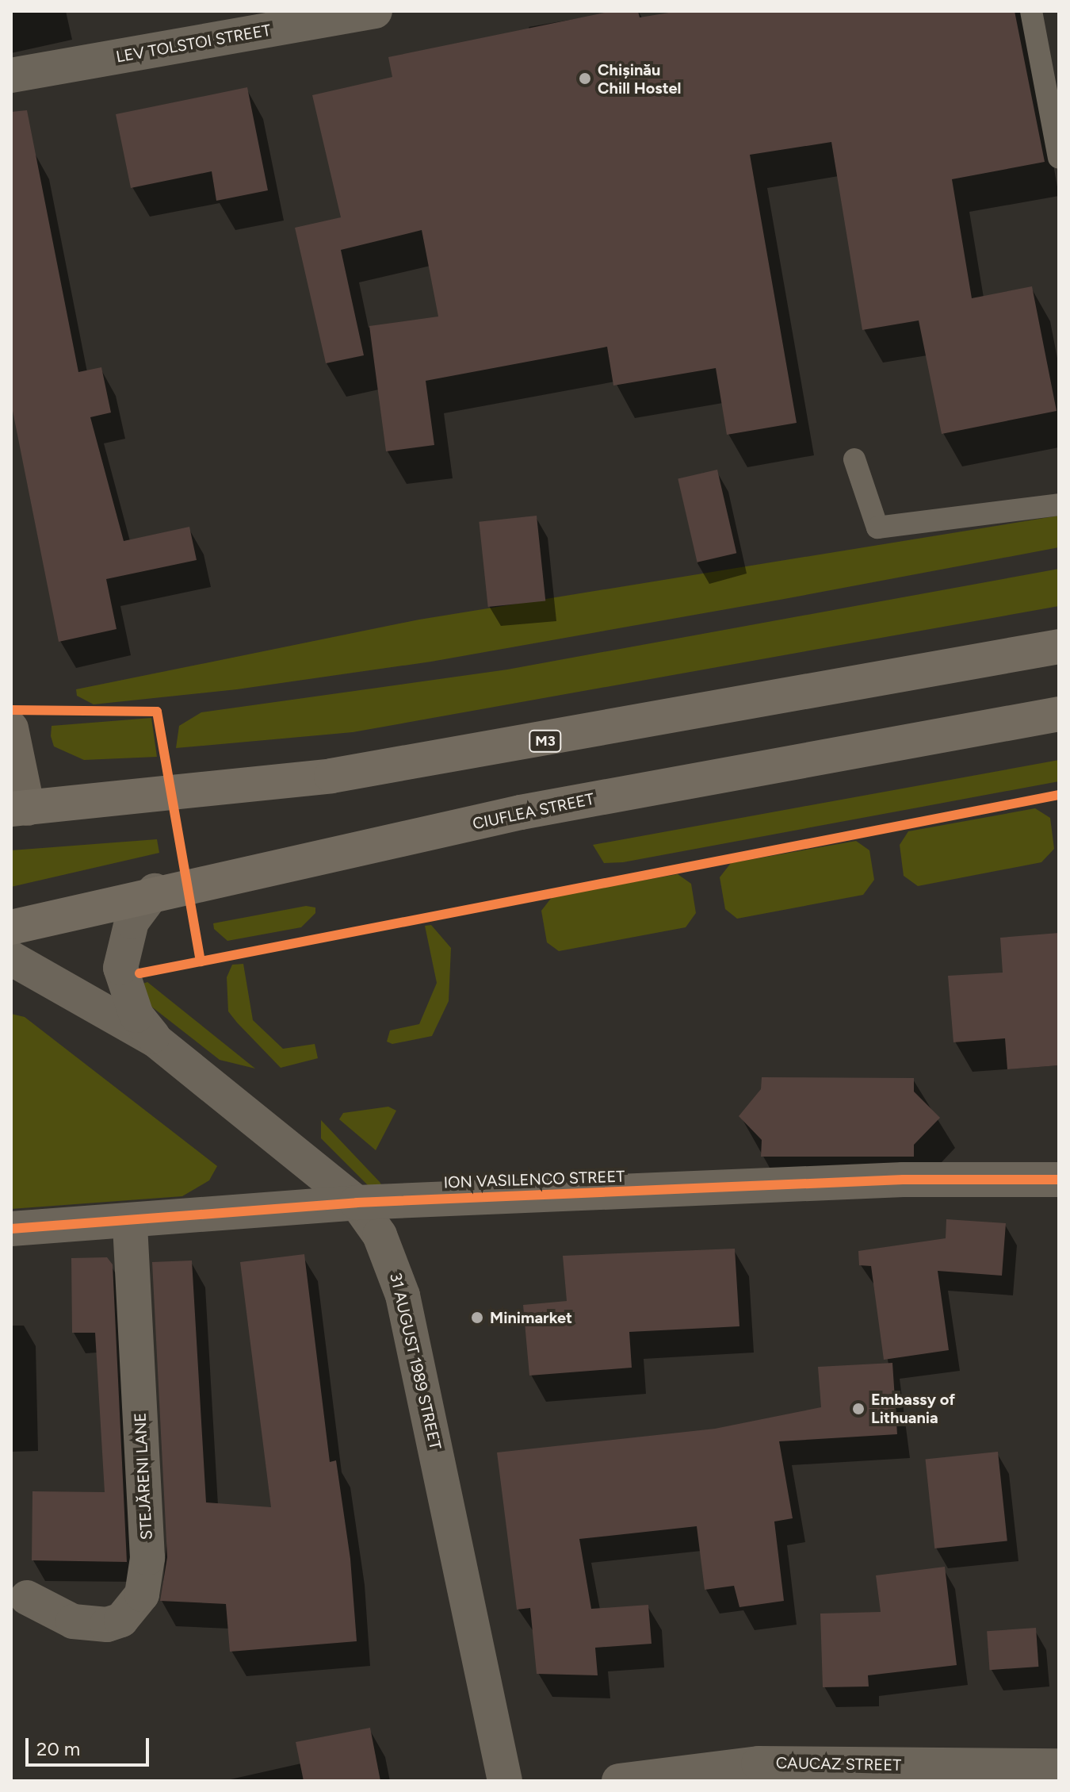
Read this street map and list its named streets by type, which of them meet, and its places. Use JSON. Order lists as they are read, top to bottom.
{
  "streets": {
    "highway": ["M3", "CIUFLEA STREET"],
    "street": [
      "LEV TOLSTOI STREET",
      "ION VASILENCO STREET",
      "31 AUGUST 1989 STREET",
      "STEJĂRENI LANE",
      "CAUCAZ STREET"
    ]
  },
  "crossings": [
    ["CIUFLEA STREET", "31 AUGUST 1989 STREET"],
    ["ION VASILENCO STREET", "31 AUGUST 1989 STREET"],
    ["ION VASILENCO STREET", "STEJĂRENI LANE"]
  ],
  "places": ["Chișinău Chill Hostel", "Minimarket", "Embassy of Lithuania"],
  "scale_bar": "20 m"
}
